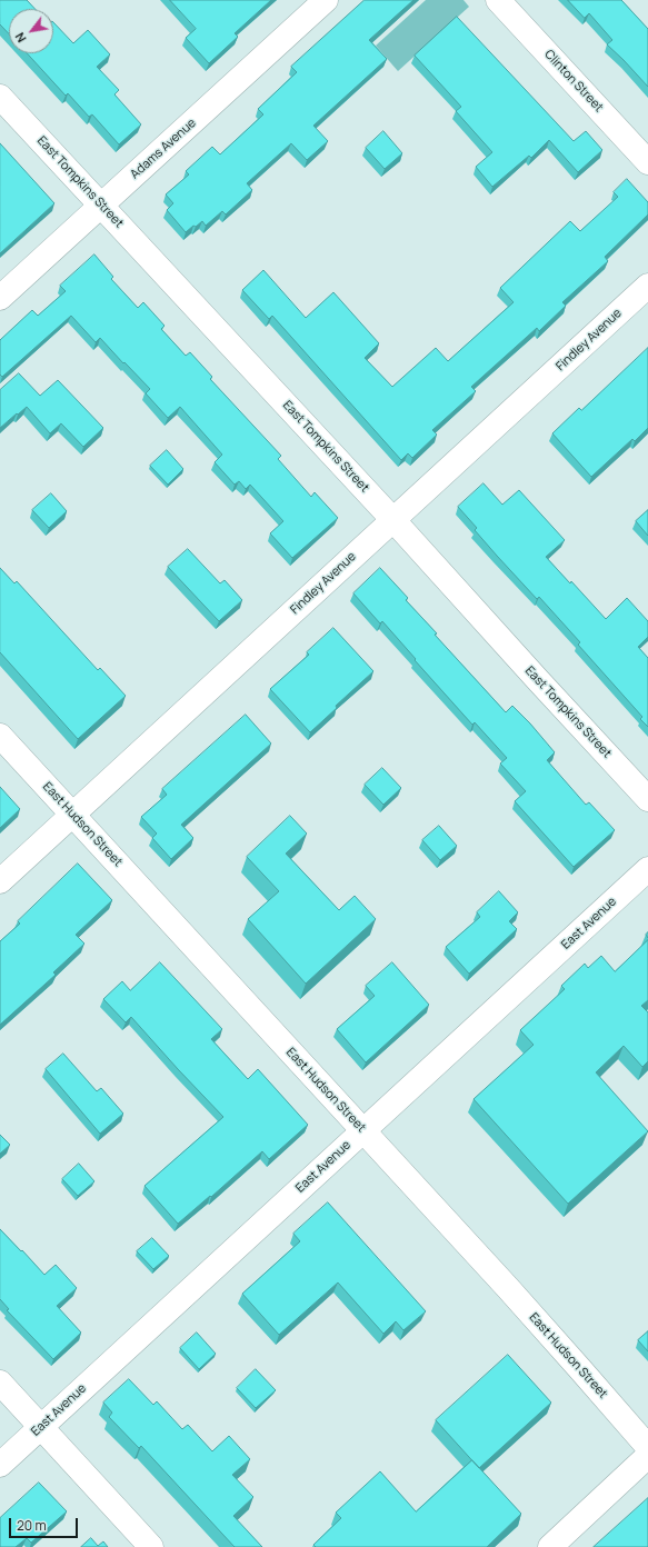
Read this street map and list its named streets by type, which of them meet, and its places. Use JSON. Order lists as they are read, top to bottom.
{
  "streets": {
    "street": [
      "Clinton Street",
      "Adams Avenue",
      "East Tompkins Street",
      "Findley Avenue",
      "East Hudson Street",
      "East Avenue"
    ]
  },
  "crossings": [
    ["Adams Avenue", "East Tompkins Street"],
    ["East Tompkins Street", "Findley Avenue"],
    ["Findley Avenue", "East Hudson Street"],
    ["East Hudson Street", "East Avenue"]
  ],
  "scale_bar": "20 m",
  "north": "bottom left"
}
